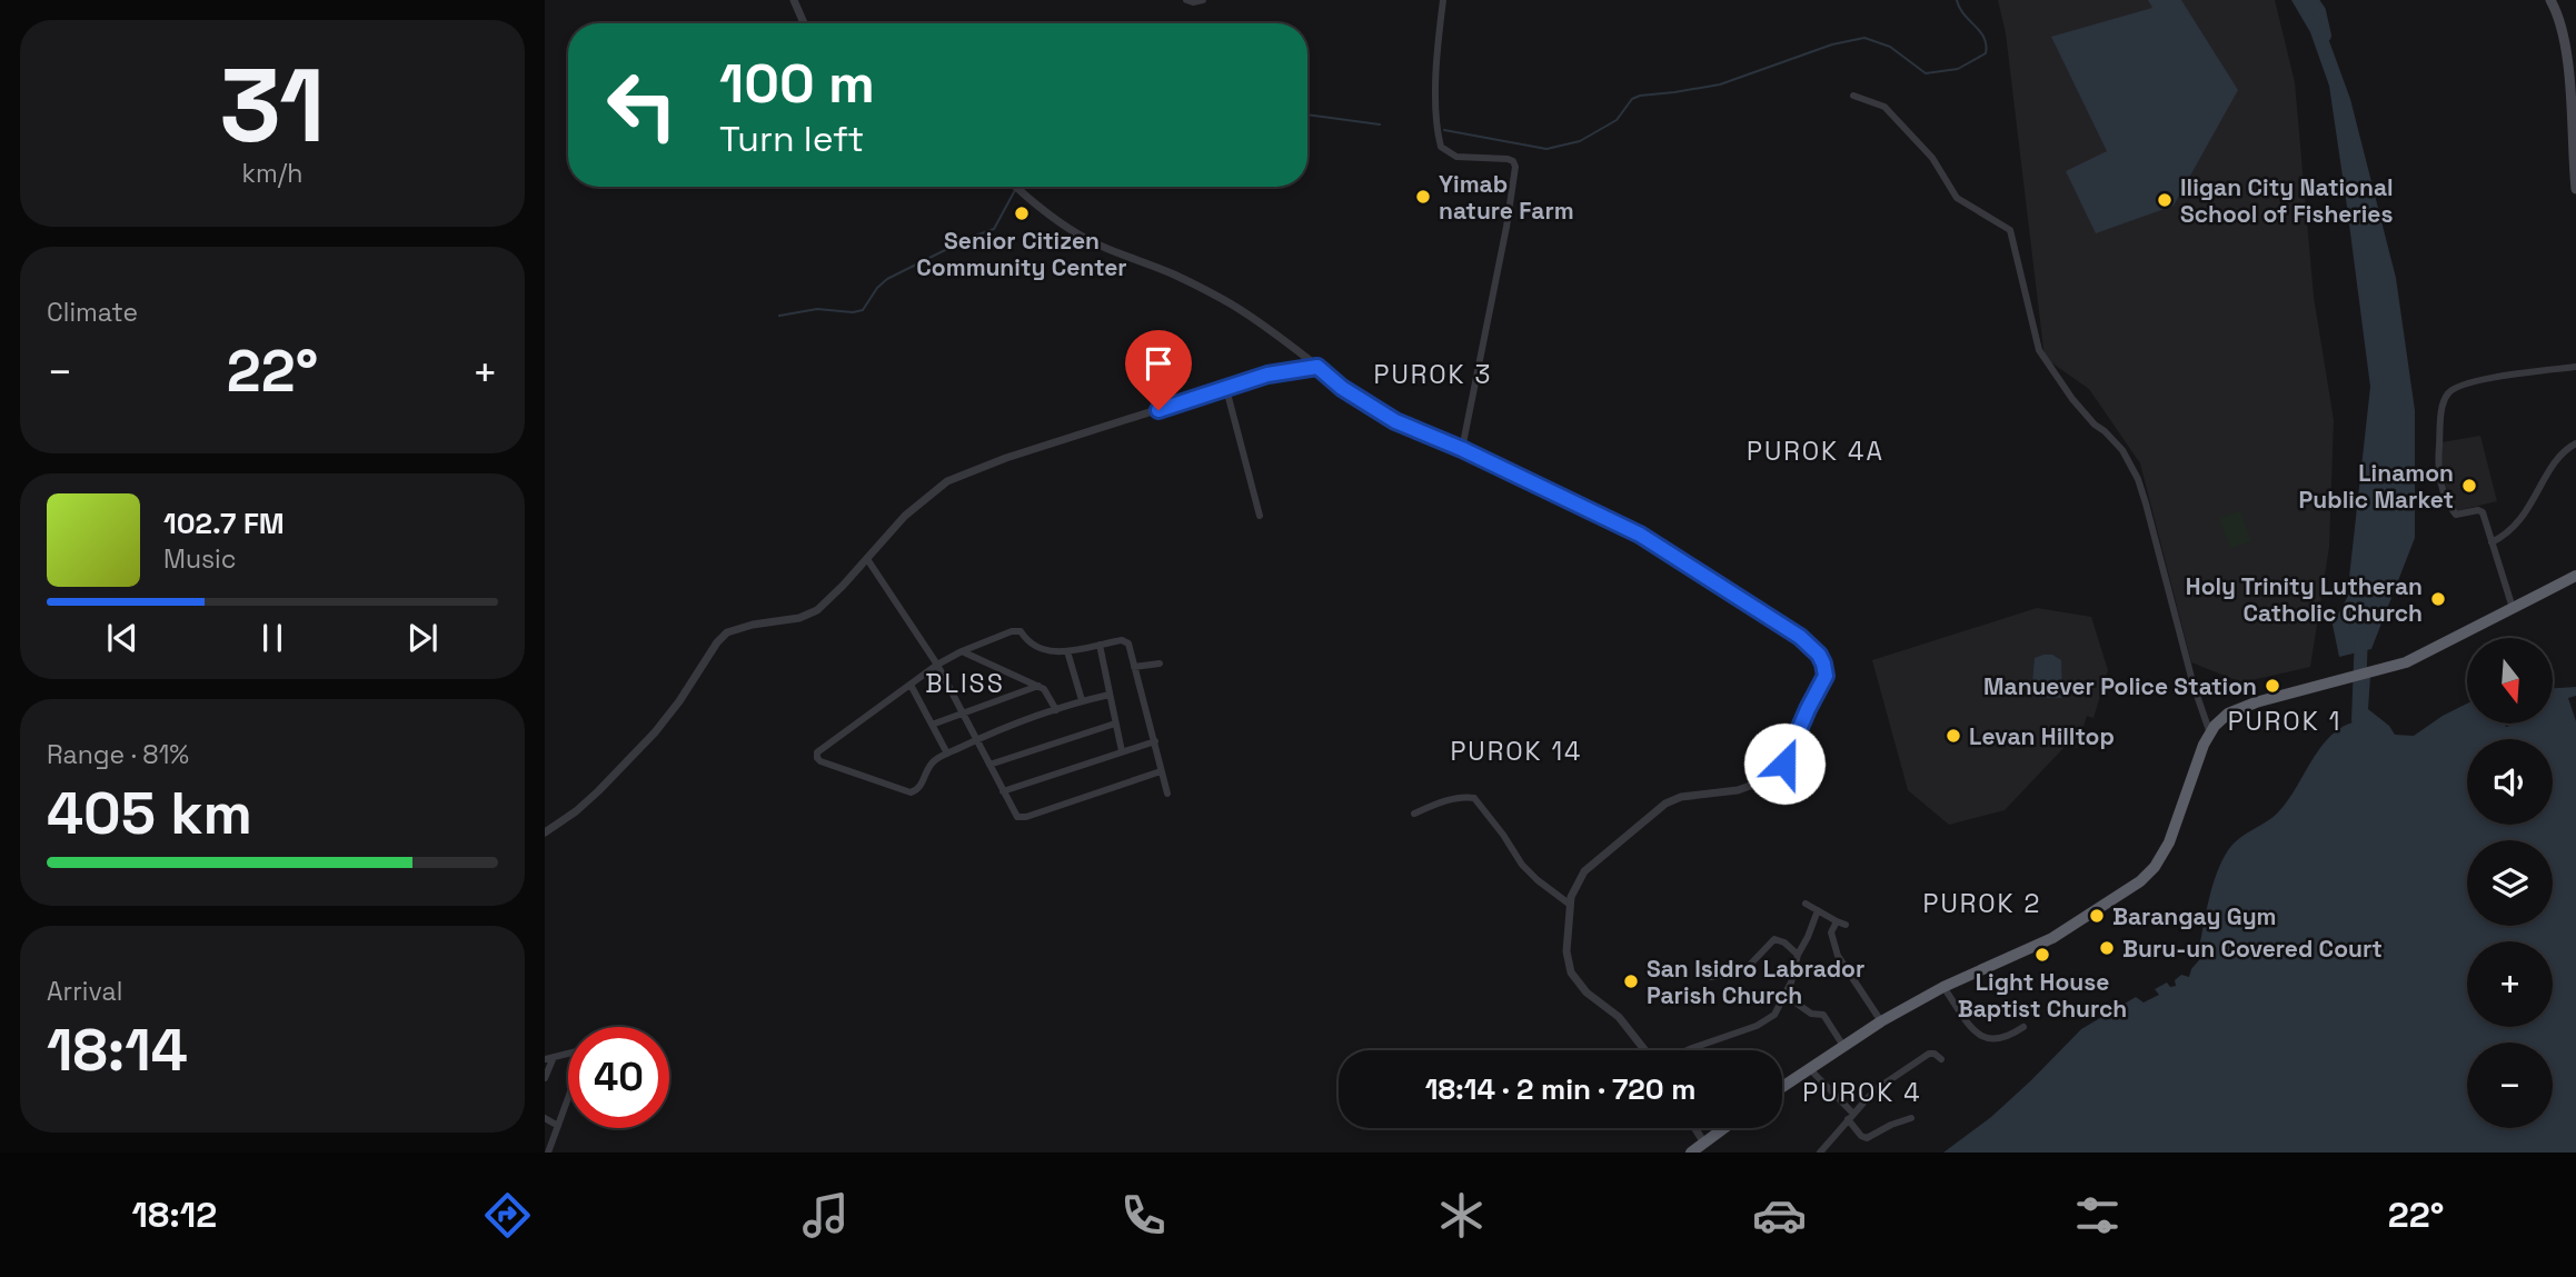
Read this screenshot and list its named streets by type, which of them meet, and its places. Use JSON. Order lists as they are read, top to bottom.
{
  "districts": [
    "PUROK 3",
    "PUROK 4A",
    "BLISS",
    "PUROK 1",
    "PUROK 14",
    "PUROK 2",
    "PUROK 4"
  ],
  "places": [
    "Yimab nature Farm",
    "Iligan City National School of Fisheries",
    "Senior Citizen Community Center",
    "Linamon Public Market",
    "Holy Trinity Lutheran Catholic Church",
    "Manuever Police Station",
    "Levan Hilltop",
    "Barangay Gym",
    "Buru-un Covered Court",
    "Light House Baptist Church",
    "San Isidro Labrador Parish Church"
  ],
  "north": "bottom",
  "page": {
    "tile": [
      ["31", "km/h"],
      "Climate",
      ["Range · 81%", "405 km"],
      ["Arrival", "18:14"]
    ],
    "turn": ["100 m", "Turn left"],
    "heat": ["−", "22°", "+"],
    "song": ["102.7 FM", "Music"],
    "map_buttons": ["+", "−"],
    "limit": "40",
    "trip": "18:14 · 2 min · 720 m",
    "tabs": ["18:12", "22°"]
  }
}
